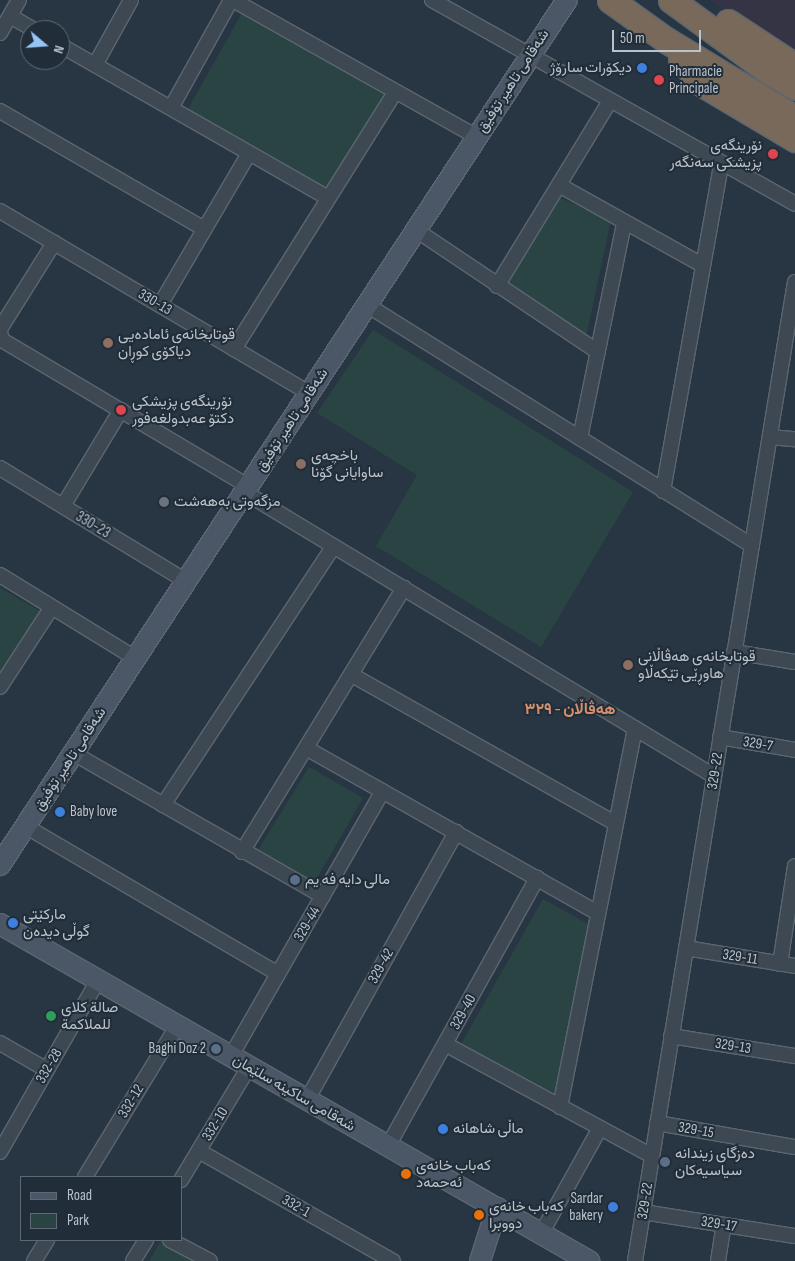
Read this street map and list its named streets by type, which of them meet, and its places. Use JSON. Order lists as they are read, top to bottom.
{
  "streets": {
    "street": [
      "شەقامی تاهیر تۆفیق",
      "330-13",
      "330-23",
      "329-7",
      "329-22",
      "329-44",
      "329-11",
      "329-42",
      "329-40",
      "329-13",
      "332-28",
      "شەقامی ساکینە سلێمان",
      "332-12",
      "332-10",
      "329-15",
      "332-1",
      "329-17"
    ]
  },
  "crossings": [
    ["شەقامی تاهیر تۆفیق", "330-13"],
    ["شەقامی تاهیر تۆفیق", "330-23"],
    ["329-7", "329-22"],
    ["329-22", "329-11"],
    ["329-22", "329-13"],
    ["329-22", "329-15"],
    ["329-22", "329-17"],
    ["329-44", "شەقامی ساکینە سلێمان"],
    ["329-42", "شەقامی ساکینە سلێمان"],
    ["329-40", "شەقامی ساکینە سلێمان"],
    ["332-28", "شەقامی ساکینە سلێمان"],
    ["شەقامی ساکینە سلێمان", "332-12"],
    ["شەقامی ساکینە سلێمان", "332-10"],
    ["332-10", "332-1"]
  ],
  "districts": ["هەڤاڵان - ٣٢٩"],
  "places": [
    "دیکۆرات سارۆژ",
    "Pharmacie Principale",
    "نۆرینگەی پزیشکی سەنگەر",
    "قوتابخانەی ئامادەیی دیاکۆی کوڕان",
    "نۆرینگەی پزیشکی دکتۆ عەبدولغەفور",
    "باخچەی ساوایانی گۆنا",
    "مزگەوتی بەهەشت",
    "قوتابخانەی هەڤاڵانی هاوڕێی تێکەڵاو",
    "Baby love",
    "مالى دايه فه يم",
    "مارکێتی گوڵی دیدەن",
    "صالة كلاي للملاكمة",
    "Baghi Doz 2",
    "ماڵی شاھانە",
    "دەزگای زیندانە سیاسیەکان",
    "کەباب خانەی ئەحمەد",
    "Sardar bakery",
    "کەباب خانەی دووبرا"
  ],
  "legend": ["Road", "Park"],
  "scale_bar": "50 m",
  "north": "right"
}
